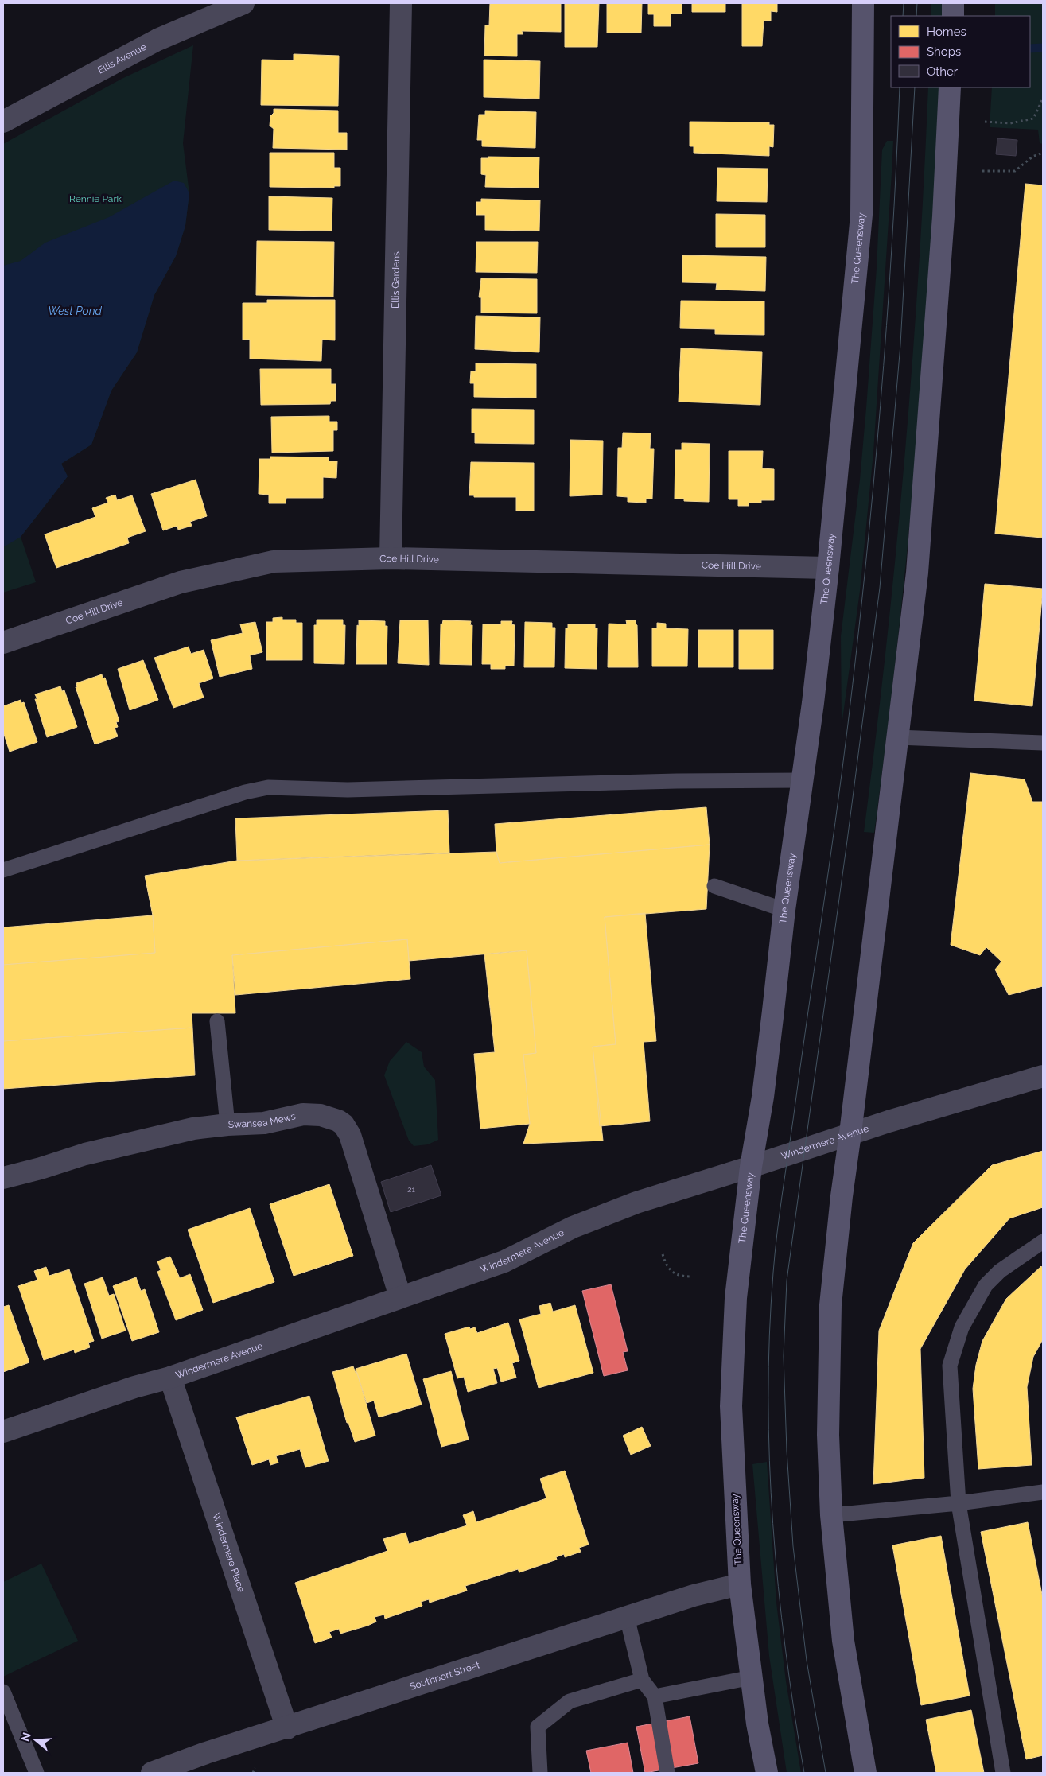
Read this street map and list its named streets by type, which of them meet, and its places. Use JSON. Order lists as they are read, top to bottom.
{
  "streets": {
    "main road": ["The Queensway"],
    "street": [
      "Ellis Avenue",
      "Ellis Gardens",
      "Coe Hill Drive",
      "Swansea Mews",
      "Windermere Avenue",
      "Windermere Place",
      "Southport Street"
    ]
  },
  "crossings": [
    ["The Queensway", "Coe Hill Drive"],
    ["The Queensway", "Windermere Avenue"],
    ["The Queensway", "Southport Street"],
    ["Ellis Gardens", "Coe Hill Drive"],
    ["Swansea Mews", "Windermere Avenue"],
    ["Windermere Avenue", "Windermere Place"],
    ["Windermere Place", "Southport Street"]
  ],
  "water": ["West Pond"],
  "parks": ["Rennie Park"],
  "house_numbers": ["21"],
  "legend": ["Homes", "Shops", "Other"],
  "north": "left"
}
